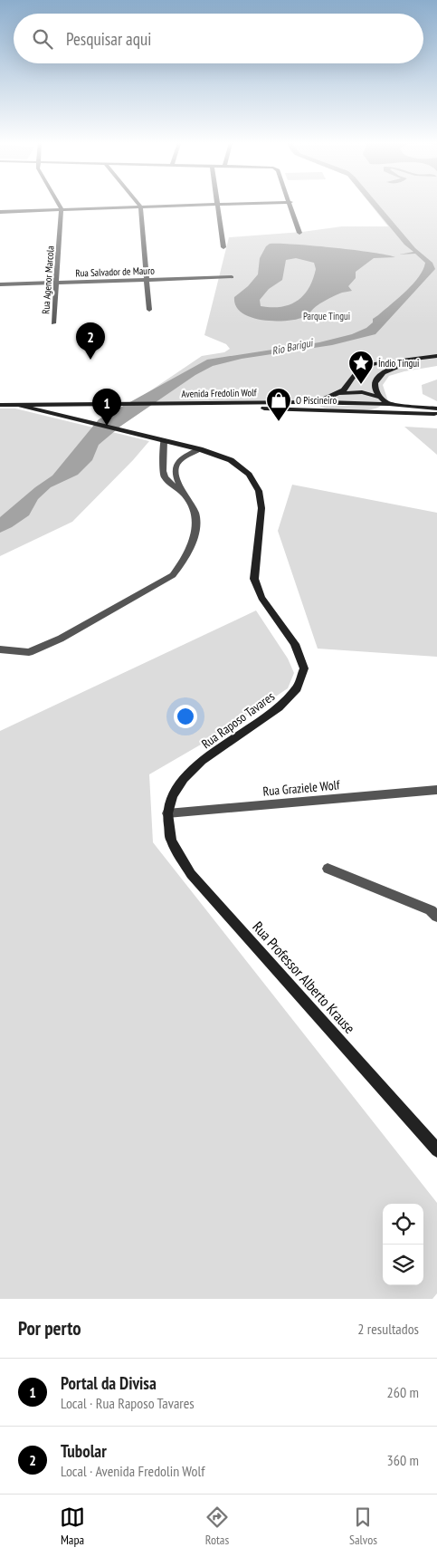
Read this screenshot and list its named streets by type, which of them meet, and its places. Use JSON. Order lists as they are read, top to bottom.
{
  "streets": {
    "street": [
      "Rua Salvador de Mauro",
      "Rua Agenor Marcola",
      "Avenida Fredolin Wolf",
      "Rua Raposo Tavares",
      "Rua Graziele Wolf",
      "Rua Professor Alberto Krause"
    ]
  },
  "crossings": [
    ["Rua Salvador de Mauro", "Rua Agenor Marcola"],
    ["Avenida Fredolin Wolf", "Rua Raposo Tavares"],
    ["Rua Raposo Tavares", "Rua Graziele Wolf"],
    ["Rua Raposo Tavares", "Rua Professor Alberto Krause"],
    ["Rua Graziele Wolf", "Rua Professor Alberto Krause"]
  ],
  "water": ["Rio Barigui"],
  "parks": ["Parque Tingui"],
  "places": {
    "place": ["Índio Tingui"],
    "shop": ["O Piscineiro"]
  },
  "page": {
    "search": "Pesquisar aqui",
    "pins": ["2", "1"],
    "heading": ["Por perto", "2 resultados"],
    "list": [
      {
        "mark": "1",
        "name": "Portal da Divisa",
        "note": "Local · Rua Raposo Tavares",
        "value": "260 m"
      },
      {
        "mark": "2",
        "name": "Tubolar",
        "note": "Local · Avenida Fredolin Wolf",
        "value": "360 m"
      }
    ],
    "nav": ["Mapa", "Rotas", "Salvos"]
  }
}
